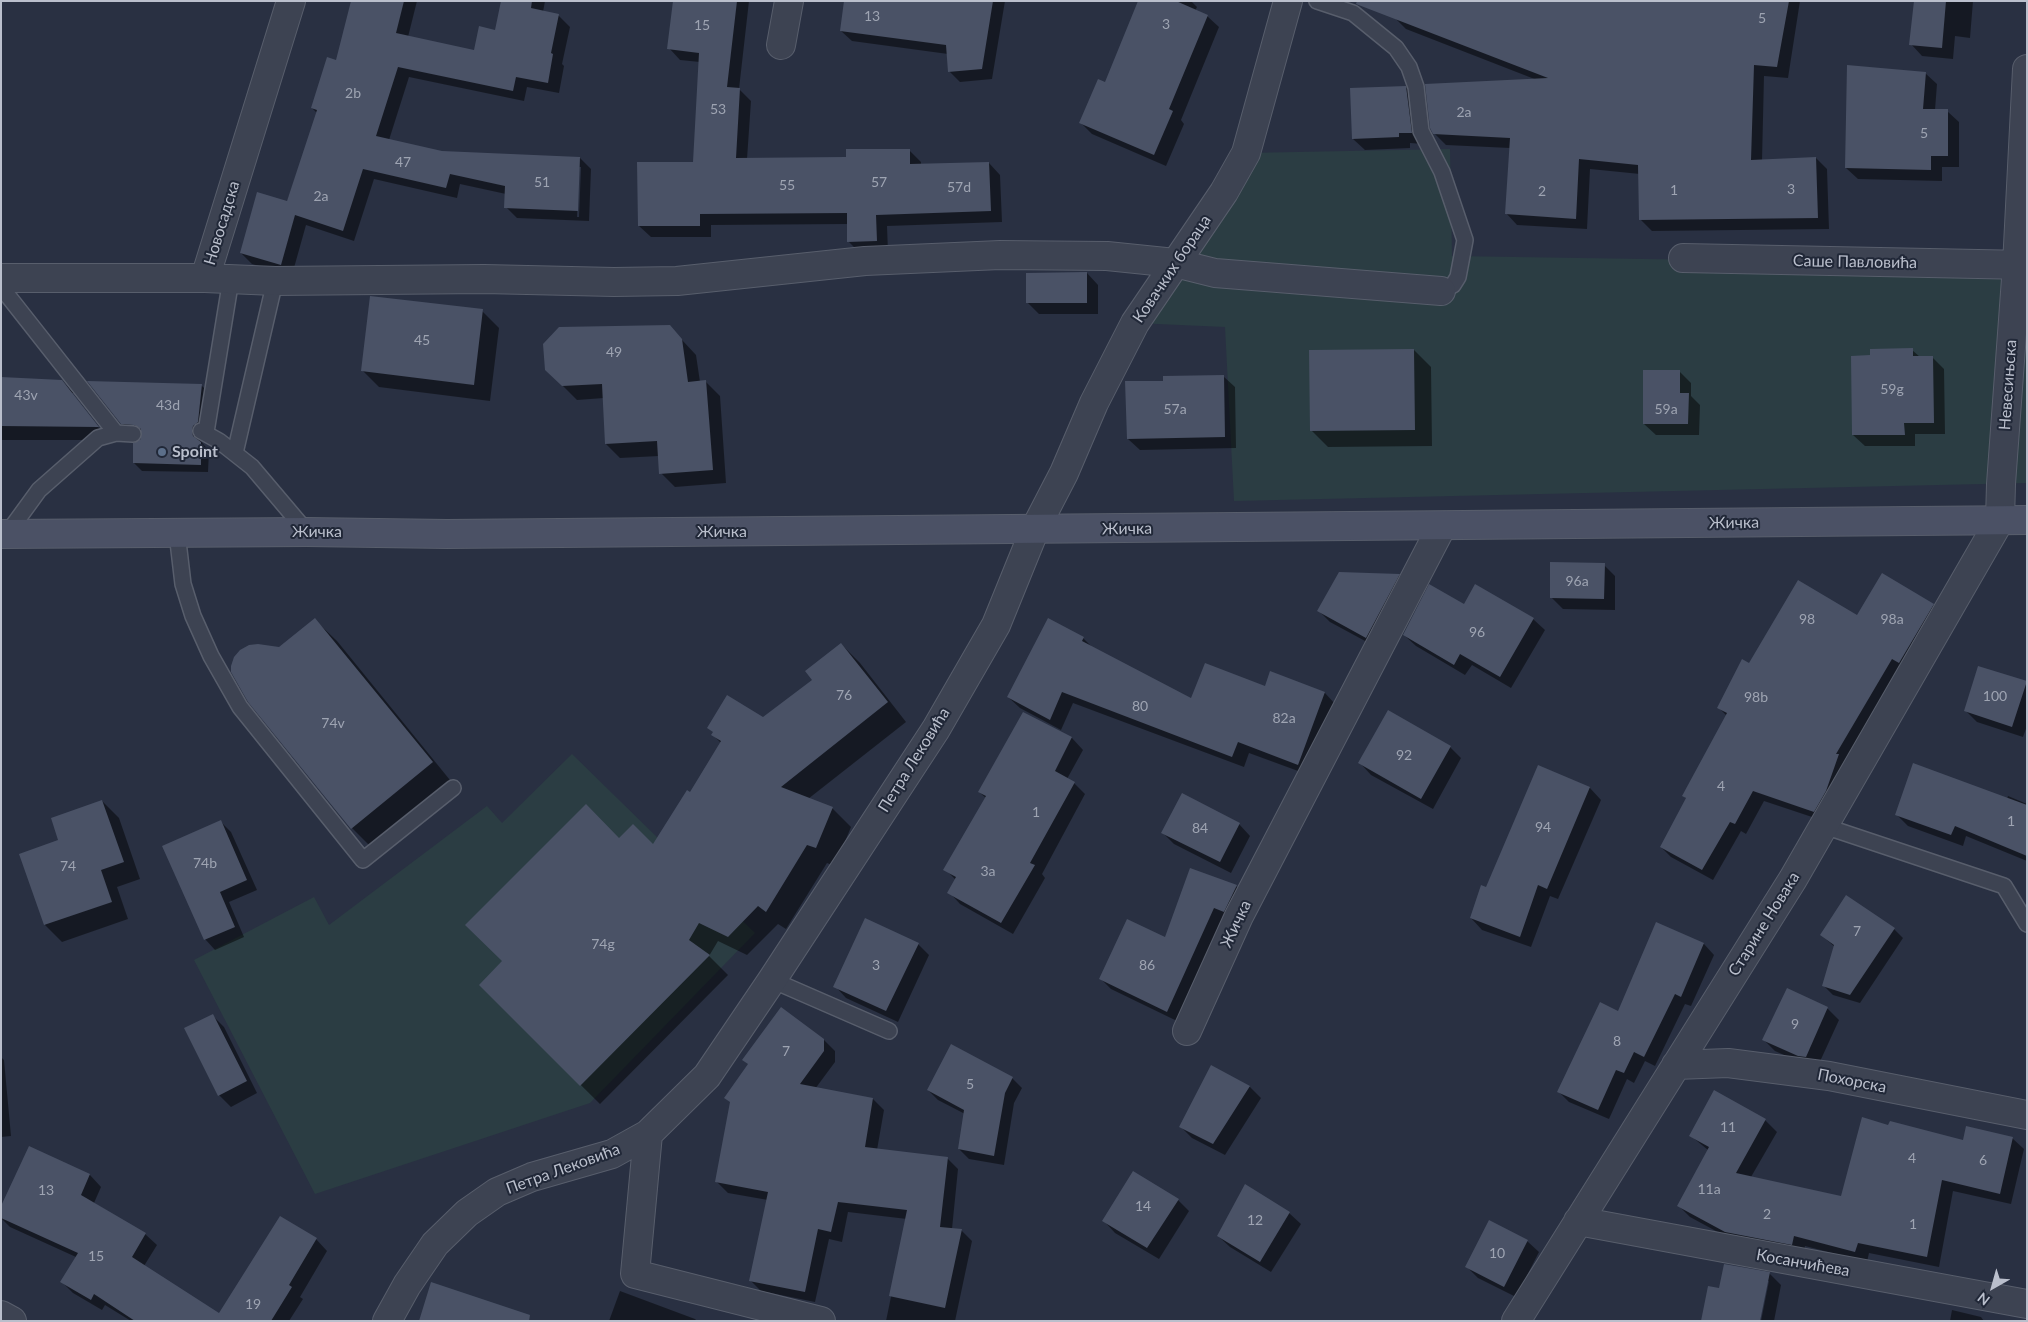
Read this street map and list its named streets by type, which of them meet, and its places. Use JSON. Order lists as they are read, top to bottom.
{
  "streets": {
    "main road": ["Жичка"],
    "street": [
      "Новосадска",
      "Саше Павловића",
      "Ковачких бораца",
      "Невесињска",
      "Петра Лековића",
      "Старине Новака",
      "Похорска",
      "Косанчићева"
    ]
  },
  "crossings": [
    ["Саше Павловића", "Невесињска"],
    ["Ковачких бораца", "Жичка"],
    ["Ковачких бораца", "Петра Лековића"],
    ["Невесињска", "Жичка"],
    ["Невесињска", "Старине Новака"],
    ["Жичка", "Петра Лековића"],
    ["Жичка", "Старине Новака"],
    ["Старине Новака", "Похорска"],
    ["Старине Новака", "Косанчићева"]
  ],
  "places": ["Spoint"],
  "house_numbers": [
    "13",
    "5",
    "3",
    "15",
    "2b",
    "53",
    "2a",
    "5",
    "47",
    "51",
    "57",
    "55",
    "57d",
    "3",
    "1",
    "2",
    "2a",
    "45",
    "49",
    "59g",
    "43v",
    "43d",
    "57a",
    "59a",
    "96a",
    "98",
    "98a",
    "96",
    "76",
    "100",
    "98b",
    "80",
    "82a",
    "74v",
    "92",
    "4",
    "1",
    "1",
    "94",
    "84",
    "74b",
    "74",
    "3a",
    "7",
    "74g",
    "3",
    "86",
    "9",
    "8",
    "7",
    "5",
    "11",
    "4",
    "6",
    "11a",
    "13",
    "14",
    "2",
    "12",
    "1",
    "10",
    "15",
    "19"
  ],
  "north": "bottom left"
}
